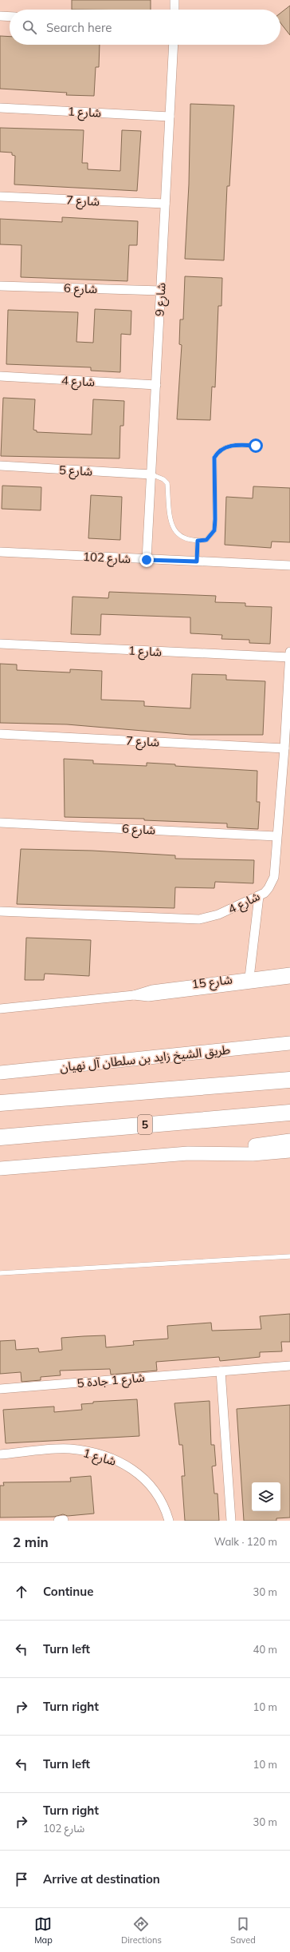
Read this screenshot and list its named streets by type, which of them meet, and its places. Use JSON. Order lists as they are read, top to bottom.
{
  "streets": {
    "highway": ["5"],
    "main road": ["طريق الشيخ زايد بن سلطان آل نهيان"],
    "street": [
      "شارع 1",
      "شارع 7",
      "شارع 6",
      "شارع 9",
      "شارع 4",
      "شارع 5",
      "شارع 102",
      "شارع 15",
      "شارع 1 جادة 5"
    ]
  },
  "crossings": [
    ["شارع 1", "شارع 9"],
    ["شارع 1", "شارع 4"],
    ["شارع 7", "شارع 9"],
    ["شارع 7", "شارع 4"],
    ["شارع 6", "شارع 9"],
    ["شارع 6", "شارع 4"],
    ["شارع 9", "شارع 4"],
    ["شارع 9", "شارع 5"],
    ["شارع 9", "شارع 102"]
  ],
  "page": {
    "search": "Search here",
    "heading": ["2 min", "Walk · 120 m"],
    "list": [
      ["Continue", "30 m"],
      ["Turn left", "40 m"],
      ["Turn right", "10 m"],
      ["Turn left", "10 m"],
      ["Turn right", "شارع 102", "30 m"],
      "Arrive at destination"
    ],
    "nav": ["Map", "Directions", "Saved"]
  }
}
